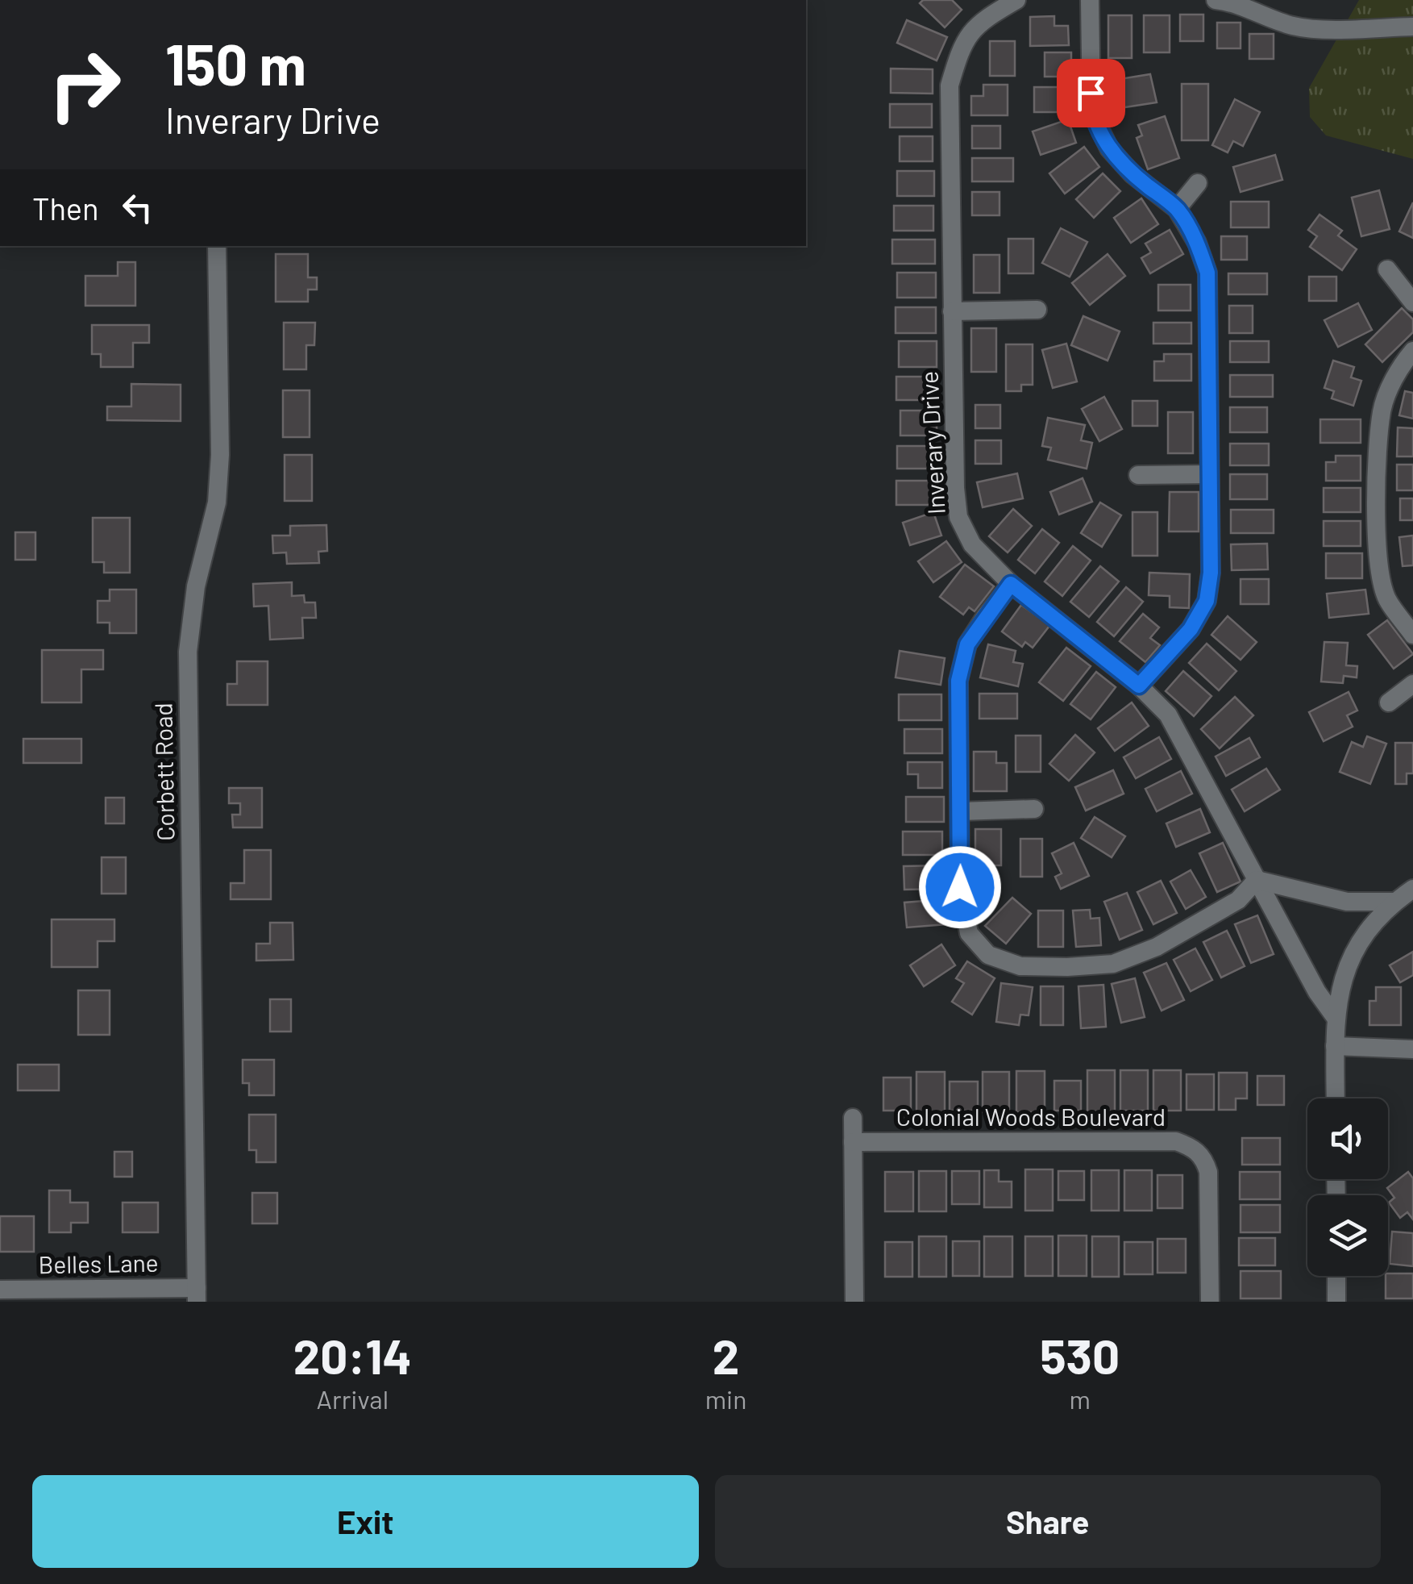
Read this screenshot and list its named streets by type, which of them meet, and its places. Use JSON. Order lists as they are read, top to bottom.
{
  "streets": {
    "street": [
      "Inverary Drive",
      "Corbett Road",
      "Colonial Woods Boulevard",
      "Belles Lane"
    ]
  },
  "crossings": [
    ["Corbett Road", "Belles Lane"]
  ],
  "page": {
    "turn": ["150 m", "Inverary Drive"],
    "then": "Then",
    "eta": [
      "20:14",
      "Arrival",
      "2",
      "min",
      "530",
      "m"
    ],
    "buttons": ["Exit", "Share"]
  }
}
